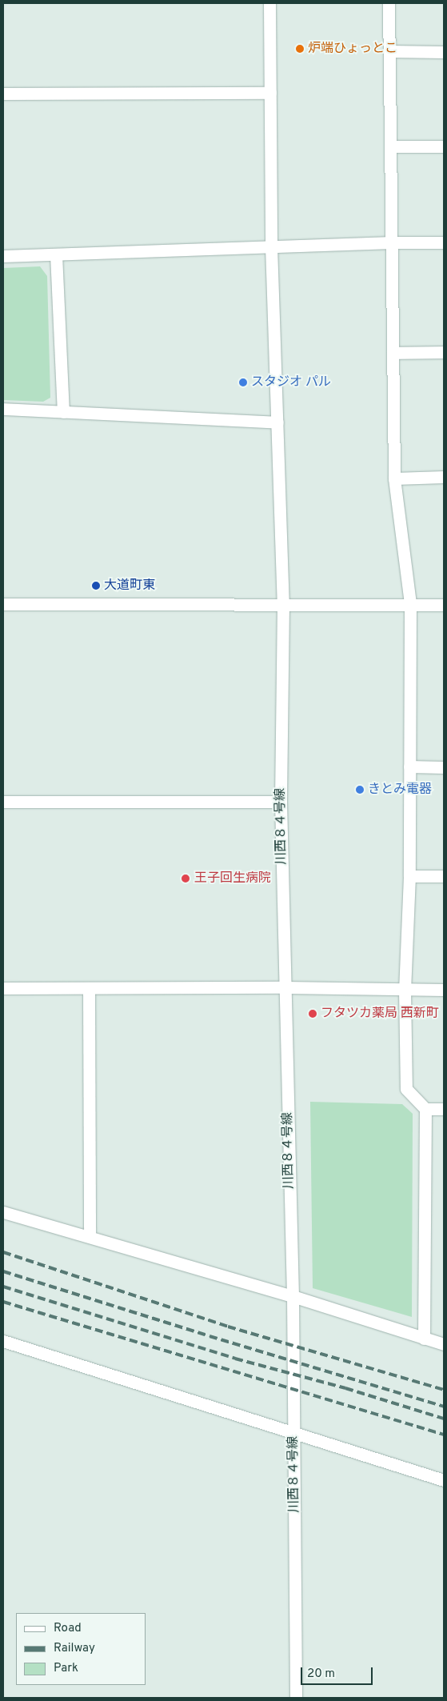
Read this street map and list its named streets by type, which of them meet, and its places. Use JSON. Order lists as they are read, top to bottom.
{
  "streets": {
    "street": ["川西８４号線"]
  },
  "places": [
    "炉端ひょっとこ",
    "スタジオ パル",
    "大道町東",
    "きとみ電器",
    "王子回生病院",
    "フタツカ薬局 西新町"
  ],
  "legend": ["Road", "Railway", "Park"],
  "scale_bar": "20 m"
}
